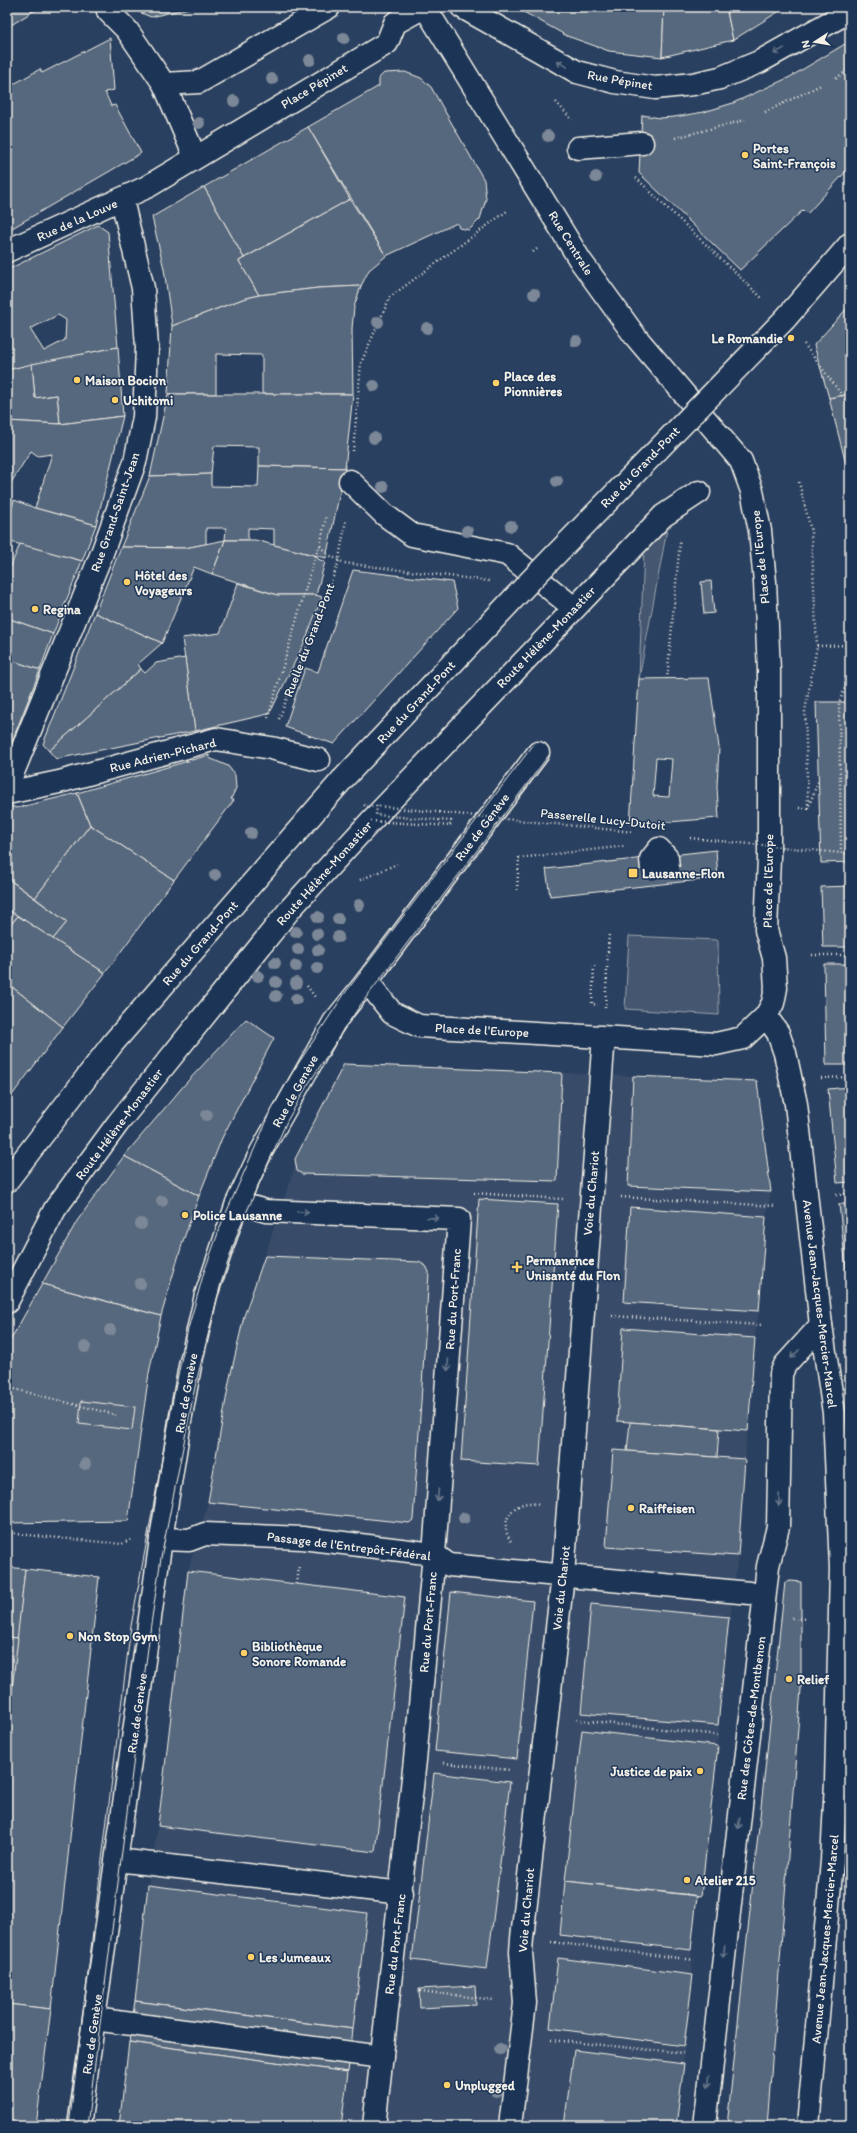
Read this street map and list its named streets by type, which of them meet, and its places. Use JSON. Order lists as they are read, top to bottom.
{
  "streets": {
    "street": [
      "Rue Pépinet",
      "Place Pépinet",
      "Rue de la Louve",
      "Rue Centrale",
      "Rue du Grand-Pont",
      "Rue Grand-Saint-Jean",
      "Place de l'Europe",
      "Route Hélène-Monastier",
      "Rue Adrien-Pichard",
      "Rue de Genève",
      "Voie du Chariot",
      "Rue du Port-Franc",
      "Avenue Jean-Jacques-Mercier-Marcel",
      "Passage de l'Entrepôt-Fédéral",
      "Rue des Côtes-de-Montbenon"
    ],
    "path": ["Ruelle du Grand-Pont", "Passerelle Lucy-Dutoit"]
  },
  "crossings": [
    ["Place Pépinet", "Rue de la Louve"],
    ["Place Pépinet", "Rue Centrale"],
    ["Rue de la Louve", "Rue Grand-Saint-Jean"],
    ["Rue Centrale", "Place de l'Europe"],
    ["Place de l'Europe", "Rue de Genève"],
    ["Place de l'Europe", "Avenue Jean-Jacques-Mercier-Marcel"],
    ["Route Hélène-Monastier", "Passerelle Lucy-Dutoit"],
    ["Ruelle du Grand-Pont", "Rue Adrien-Pichard"],
    ["Rue de Genève", "Passage de l'Entrepôt-Fédéral"],
    ["Voie du Chariot", "Passage de l'Entrepôt-Fédéral"],
    ["Rue du Port-Franc", "Passage de l'Entrepôt-Fédéral"],
    ["Avenue Jean-Jacques-Mercier-Marcel", "Rue des Côtes-de-Montbenon"]
  ],
  "one_way": ["Rue Pépinet", "Rue du Port-Franc", "Rue des Côtes-de-Montbenon"],
  "places": {
    "other": [
      "Portes Saint-François",
      "Le Romandie",
      "Maison Bocion",
      "Place des Pionnières",
      "Uchitomi",
      "Hôtel des Voyageurs",
      "Regina",
      "Police Lausanne",
      "Raiffeisen",
      "Non Stop Gym",
      "Bibliothèque Sonore Romande",
      "Relief",
      "Justice de paix",
      "Atelier 215",
      "Les Jumeaux",
      "Unplugged"
    ],
    "transit": ["Lausanne-Flon"],
    "health": ["Permanence Unisanté du Flon"]
  },
  "north": "left"
}
